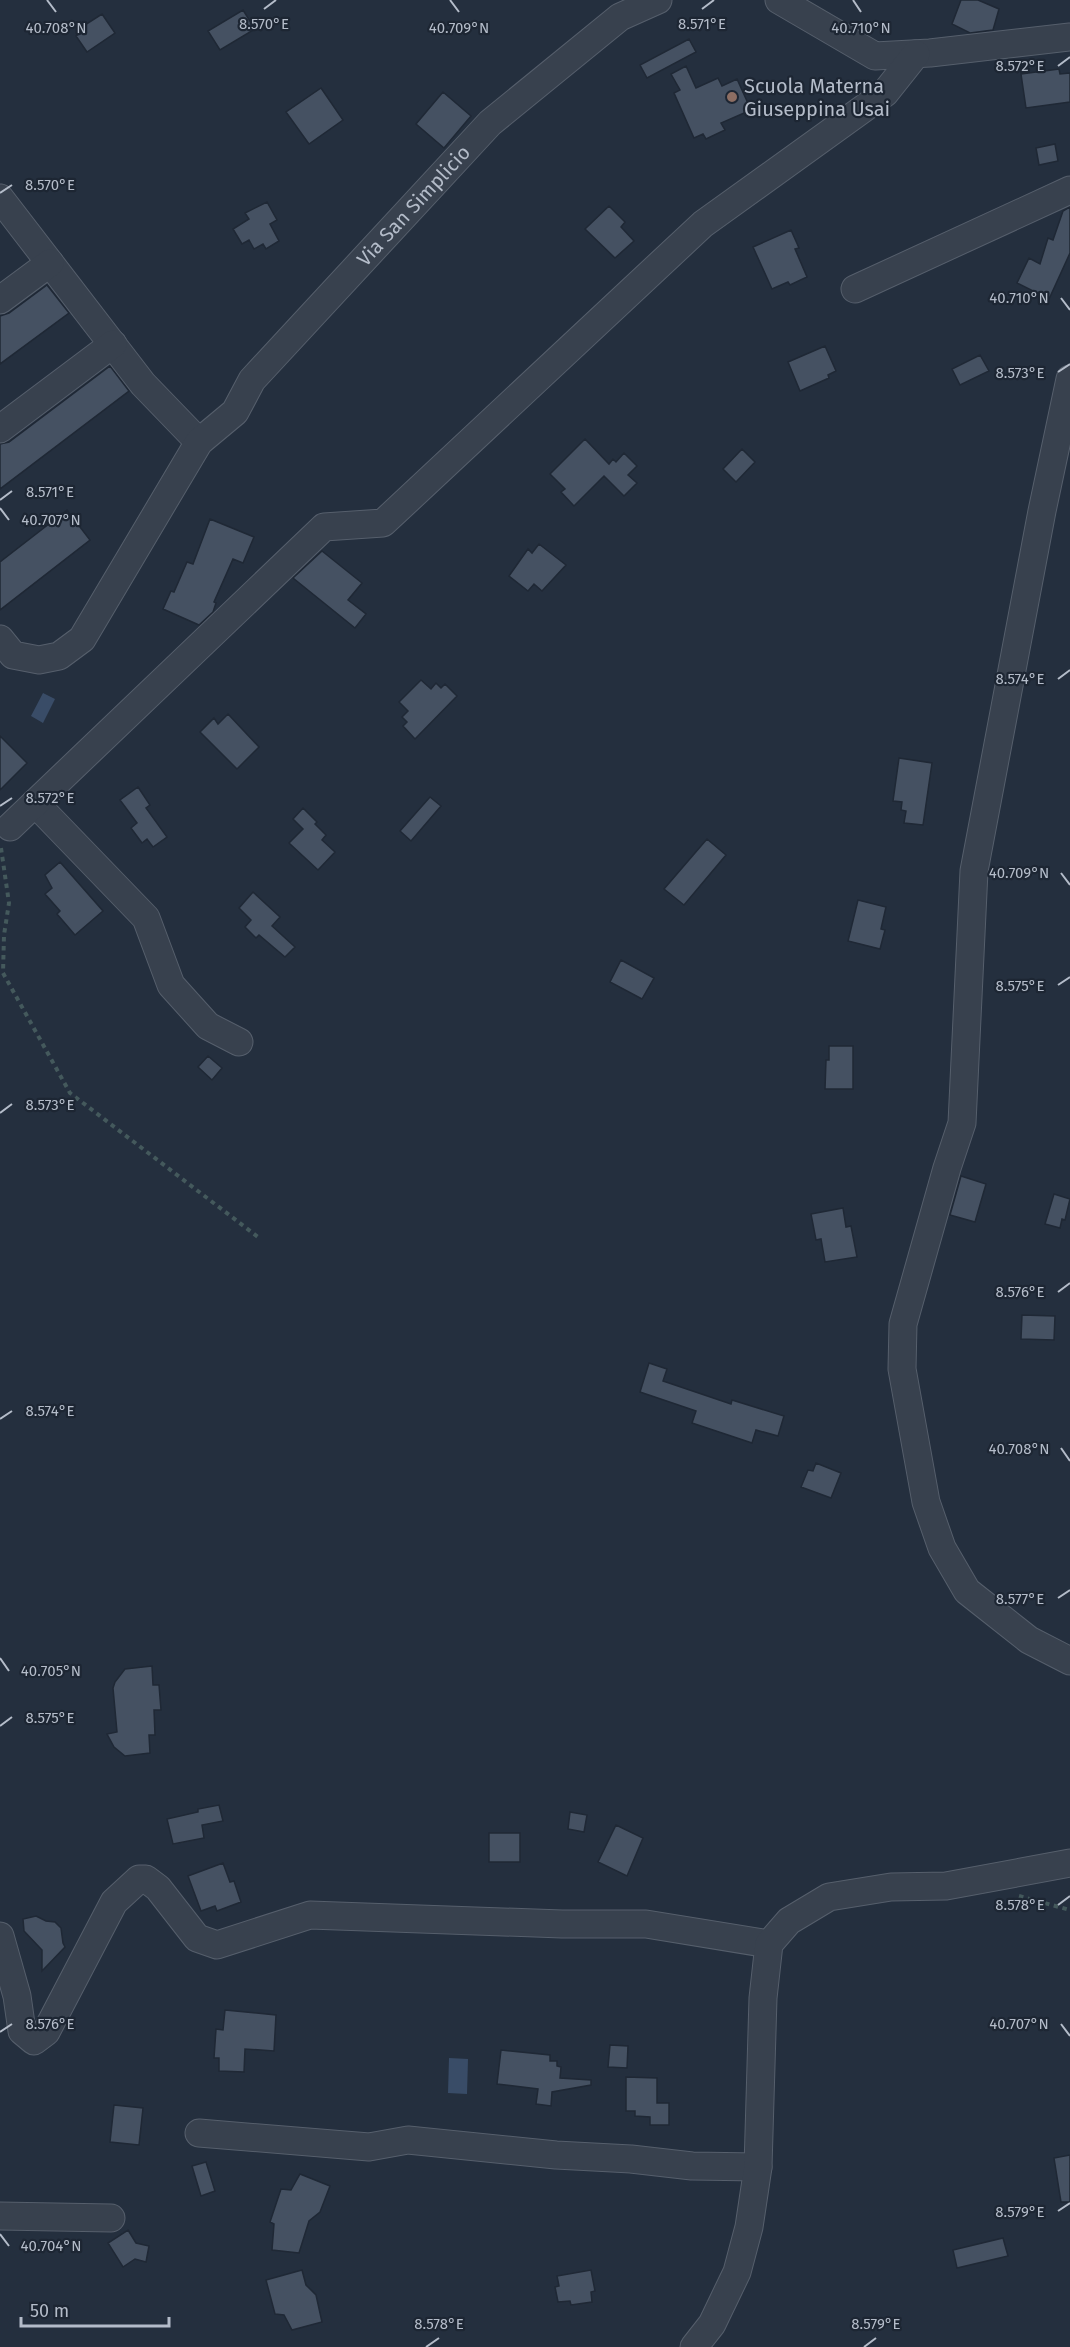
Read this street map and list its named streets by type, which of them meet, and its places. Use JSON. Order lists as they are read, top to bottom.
{
  "streets": {
    "street": ["Via San Simplicio"]
  },
  "places": ["Scuola Materna Giuseppina Usai"],
  "scale_bar": "50 m",
  "coordinates": [
    "8.570°E",
    "8.571°E",
    "40.708°N",
    "40.709°N",
    "40.710°N",
    "8.572°E",
    "8.573°E",
    "40.707°N",
    "8.574°E",
    "8.575°E",
    "8.576°E",
    "8.577°E",
    "40.705°N",
    "8.578°E",
    "8.579°E",
    "40.704°N"
  ]
}
